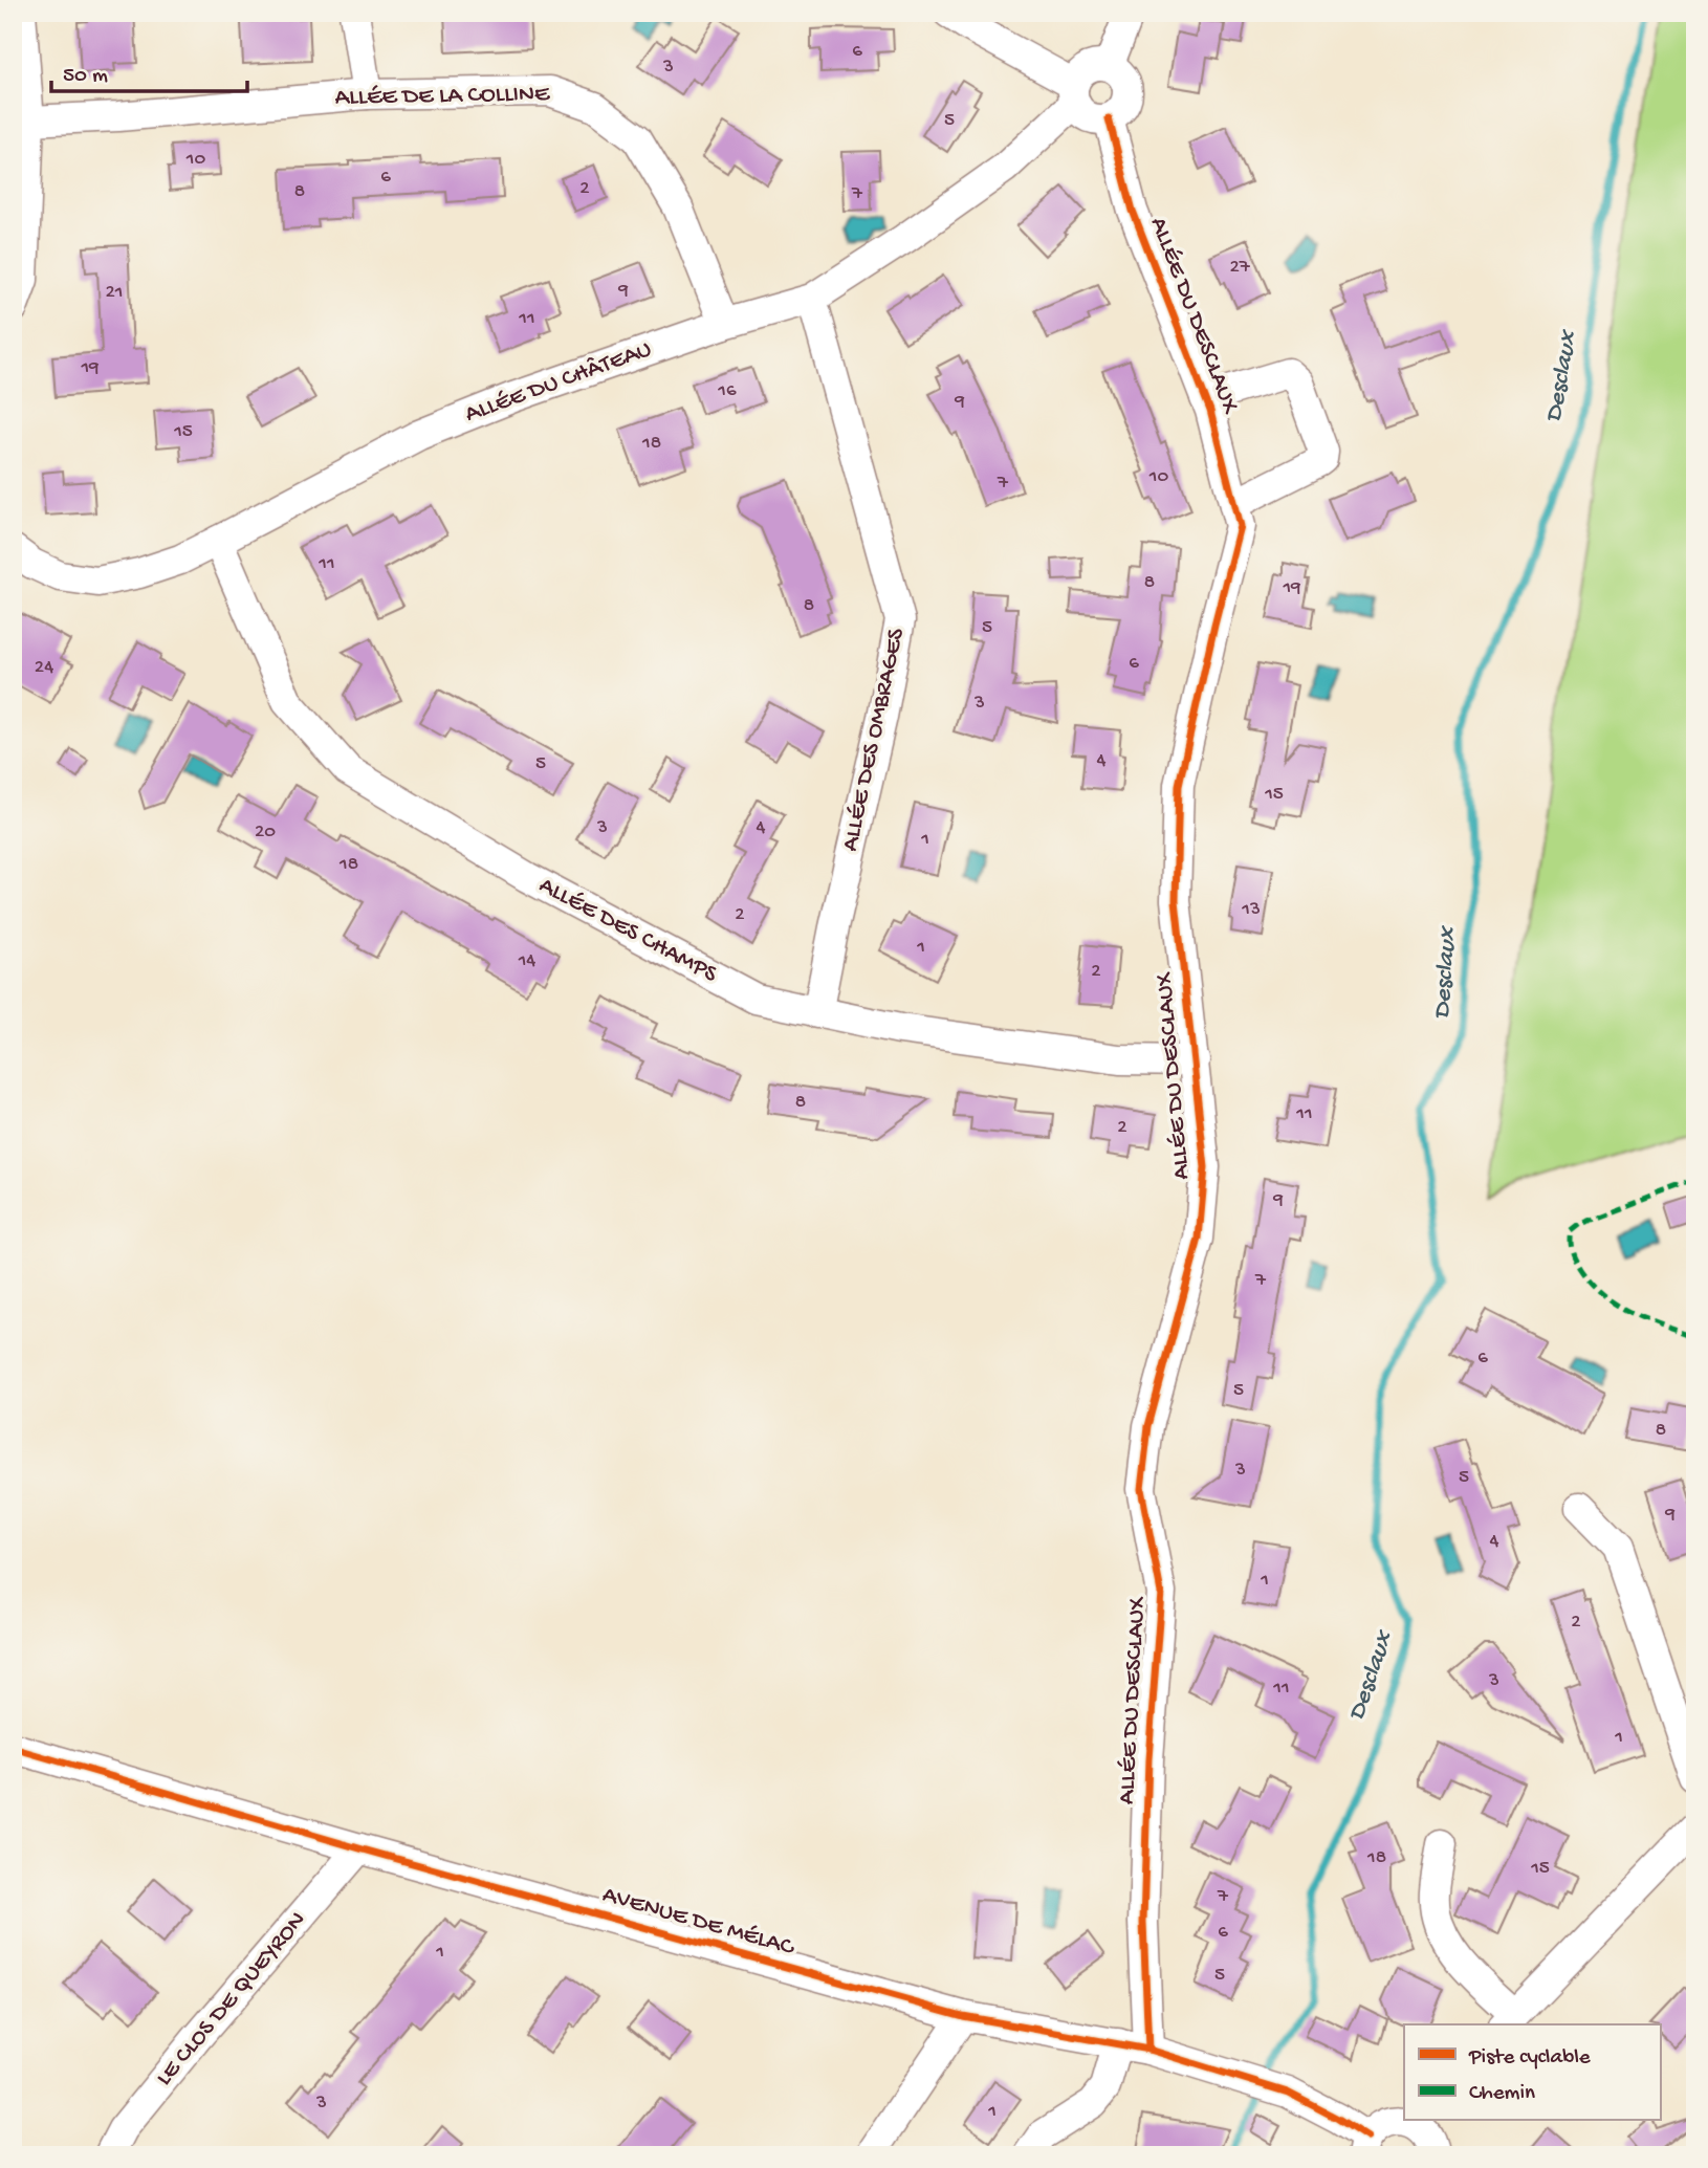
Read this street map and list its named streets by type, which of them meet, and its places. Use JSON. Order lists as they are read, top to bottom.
{
  "streets": {
    "street": [
      "ALLÉE DE LA COLLINE",
      "ALLÉE DU DESCLAUX",
      "ALLÉE DU CHÂTEAU",
      "ALLÉE DES OMBRAGES",
      "ALLÉE DES CHAMPS",
      "AVENUE DE MÉLAC",
      "LE CLOS DE QUEYRON"
    ]
  },
  "crossings": [
    ["ALLÉE DE LA COLLINE", "ALLÉE DU CHÂTEAU"],
    ["ALLÉE DU DESCLAUX", "ALLÉE DU CHÂTEAU"],
    ["ALLÉE DU DESCLAUX", "ALLÉE DES CHAMPS"],
    ["ALLÉE DU DESCLAUX", "AVENUE DE MÉLAC"],
    ["ALLÉE DU CHÂTEAU", "ALLÉE DES OMBRAGES"],
    ["ALLÉE DU CHÂTEAU", "ALLÉE DES CHAMPS"],
    ["ALLÉE DES OMBRAGES", "ALLÉE DES CHAMPS"],
    ["AVENUE DE MÉLAC", "LE CLOS DE QUEYRON"]
  ],
  "water": ["Desclaux"],
  "house_numbers": [
    "6",
    "3",
    "5",
    "10",
    "6",
    "2",
    "8",
    "7",
    "27",
    "9",
    "21",
    "11",
    "19",
    "16",
    "9",
    "15",
    "18",
    "10",
    "7",
    "11",
    "8",
    "19",
    "8",
    "5",
    "6",
    "24",
    "3",
    "4",
    "5",
    "15",
    "3",
    "4",
    "20",
    "1",
    "18",
    "13",
    "2",
    "1",
    "14",
    "2",
    "8",
    "11",
    "2",
    "9",
    "7",
    "6",
    "5",
    "8",
    "3",
    "5",
    "9",
    "4",
    "1",
    "2",
    "3",
    "11",
    "1",
    "18",
    "15",
    "7",
    "6",
    "1",
    "5",
    "3",
    "1"
  ],
  "legend": ["Piste cyclable", "Chemin"],
  "scale_bar": "50 m"
}
